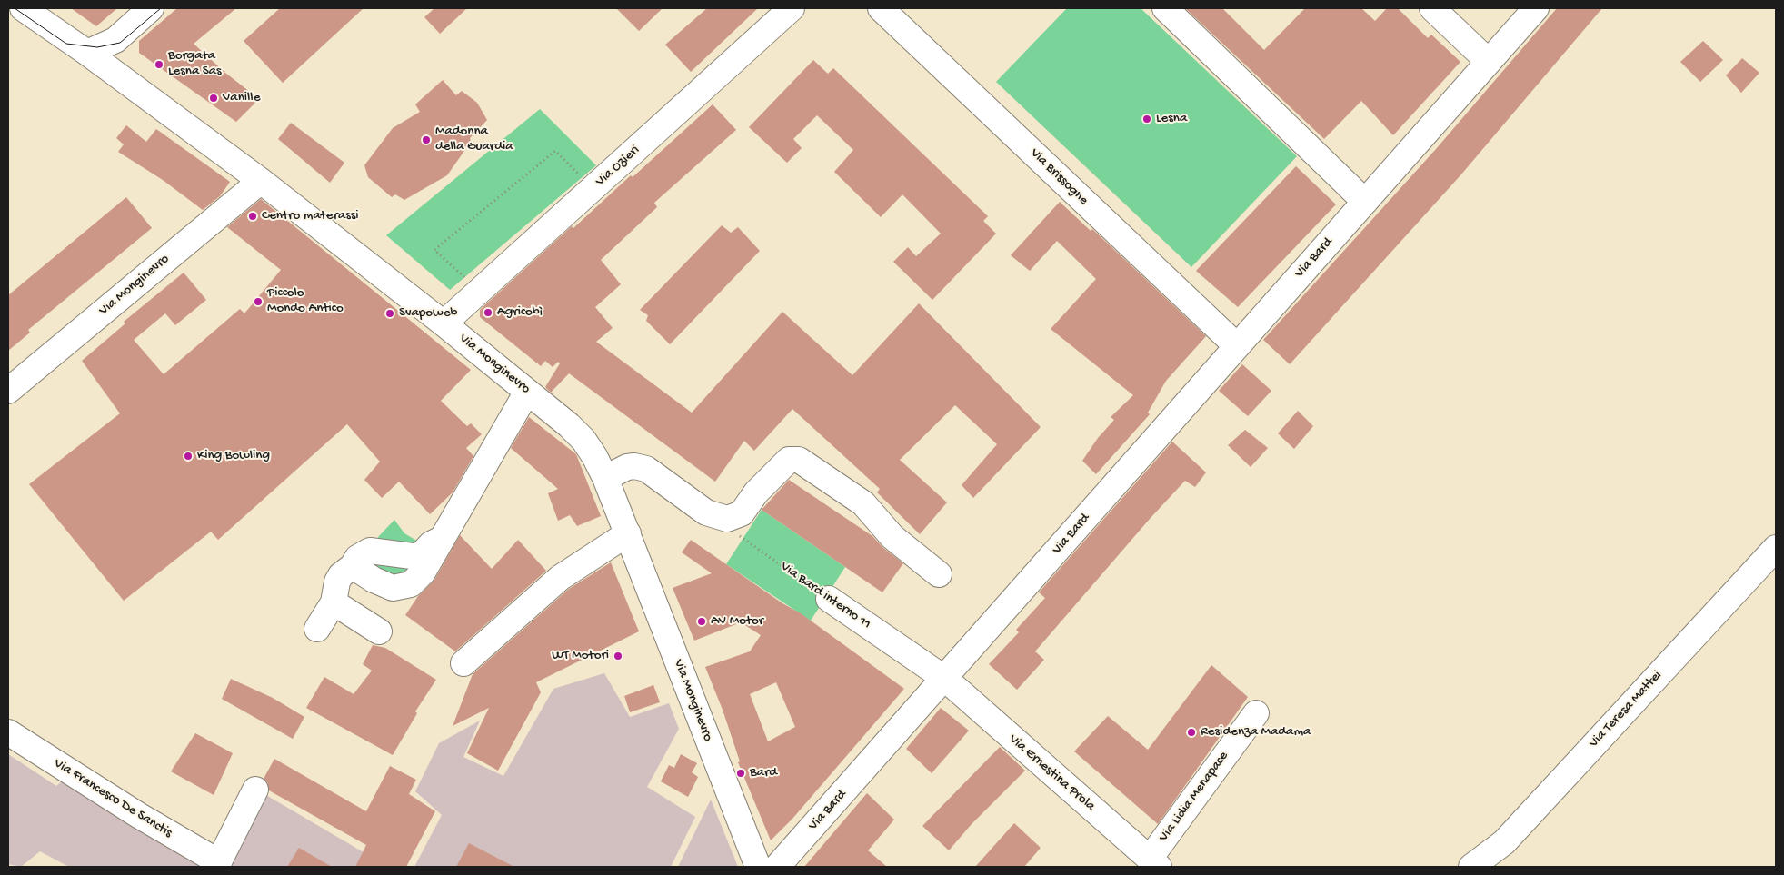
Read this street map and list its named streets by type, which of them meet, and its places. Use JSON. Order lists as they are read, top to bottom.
{
  "streets": {
    "street": [
      "Via Ozieri",
      "Via Brissogne",
      "Via Bard",
      "Via Monginevro",
      "Via Bard interno 11",
      "Via Teresa Mattei",
      "Via Ernestina Prola",
      "Via Lidia Menapace",
      "Via Francesco De Sanctis"
    ]
  },
  "crossings": [
    ["Via Ozieri", "Via Monginevro"],
    ["Via Brissogne", "Via Bard"],
    ["Via Bard", "Via Bard interno 11"],
    ["Via Bard", "Via Ernestina Prola"],
    ["Via Bard interno 11", "Via Ernestina Prola"],
    ["Via Ernestina Prola", "Via Lidia Menapace"]
  ],
  "places": [
    "Borgata Lesna Sas",
    "Vanille",
    "Lesna",
    "Madonna della Guardia",
    "Centro materassi",
    "Piccolo Mondo Antico",
    "Agricobì",
    "Svapoweb",
    "King Bowling",
    "AV Motor",
    "WT Motori",
    "Residenza Madama",
    "Bard"
  ]
}
